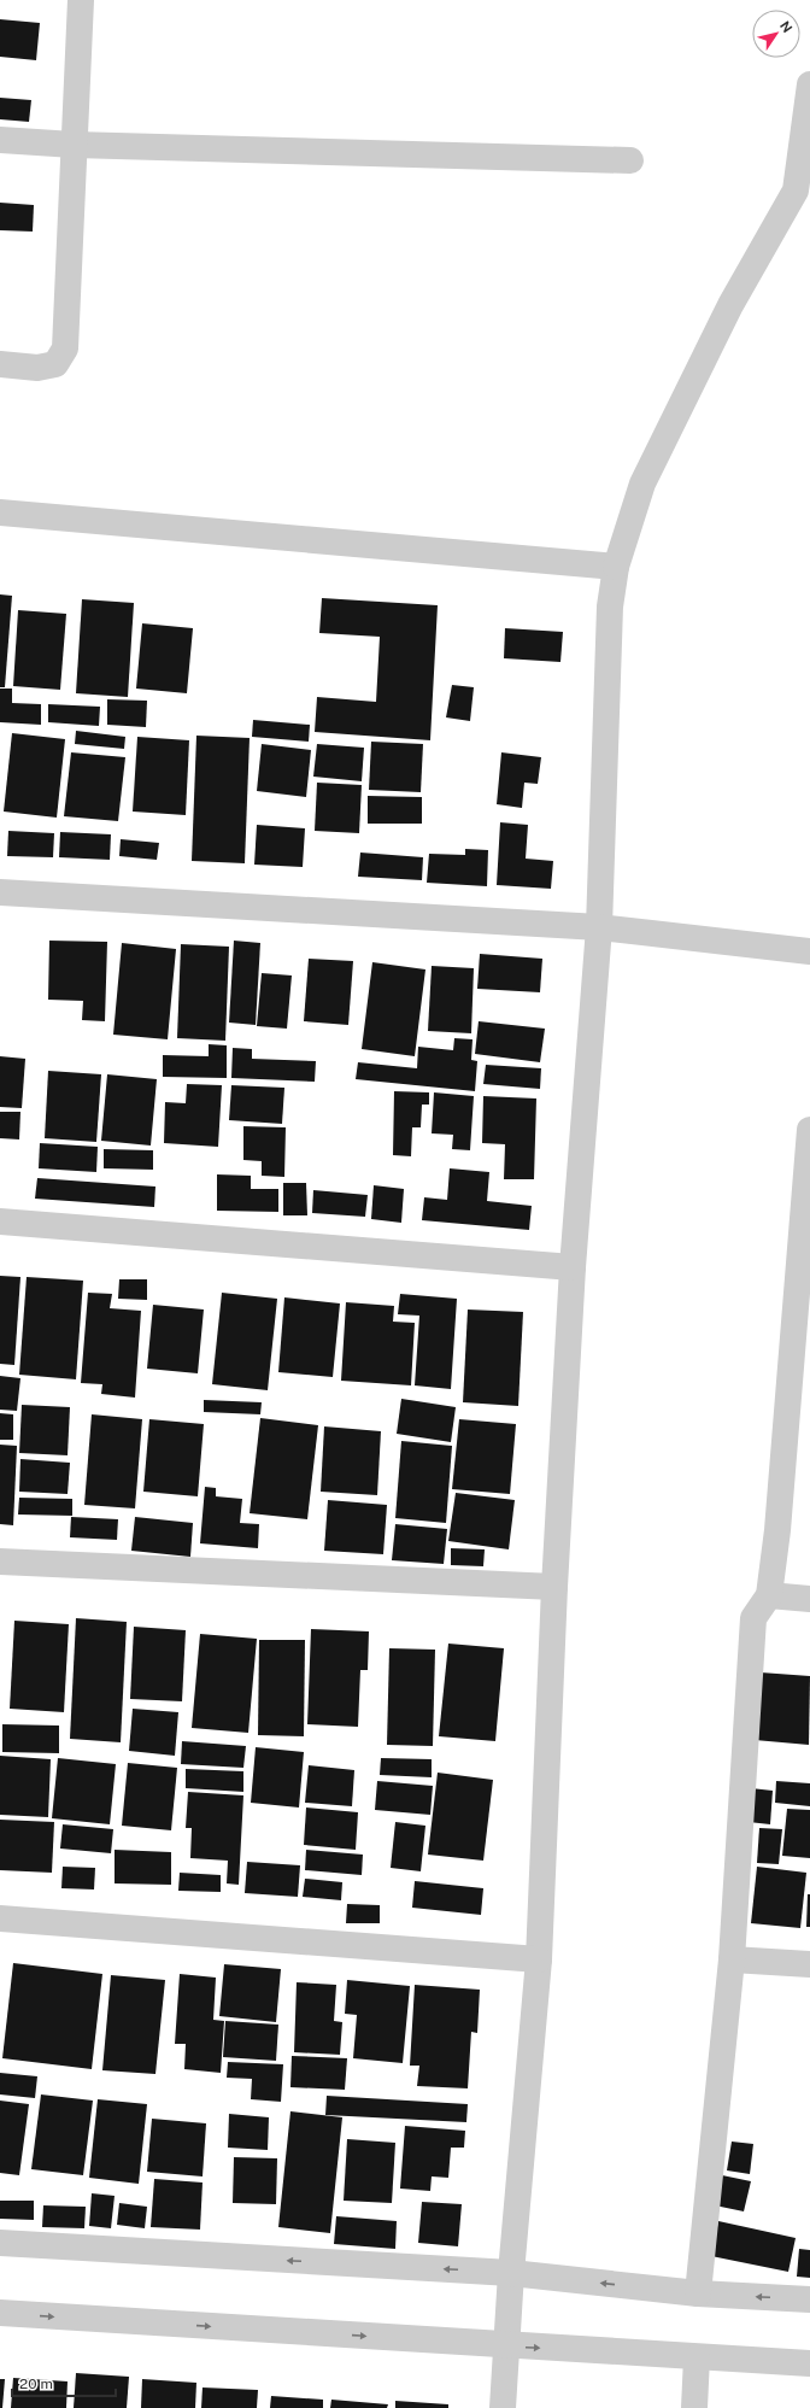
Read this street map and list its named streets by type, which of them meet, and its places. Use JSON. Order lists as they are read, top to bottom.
{
  "scale_bar": "20 m",
  "north": "top right"
}
